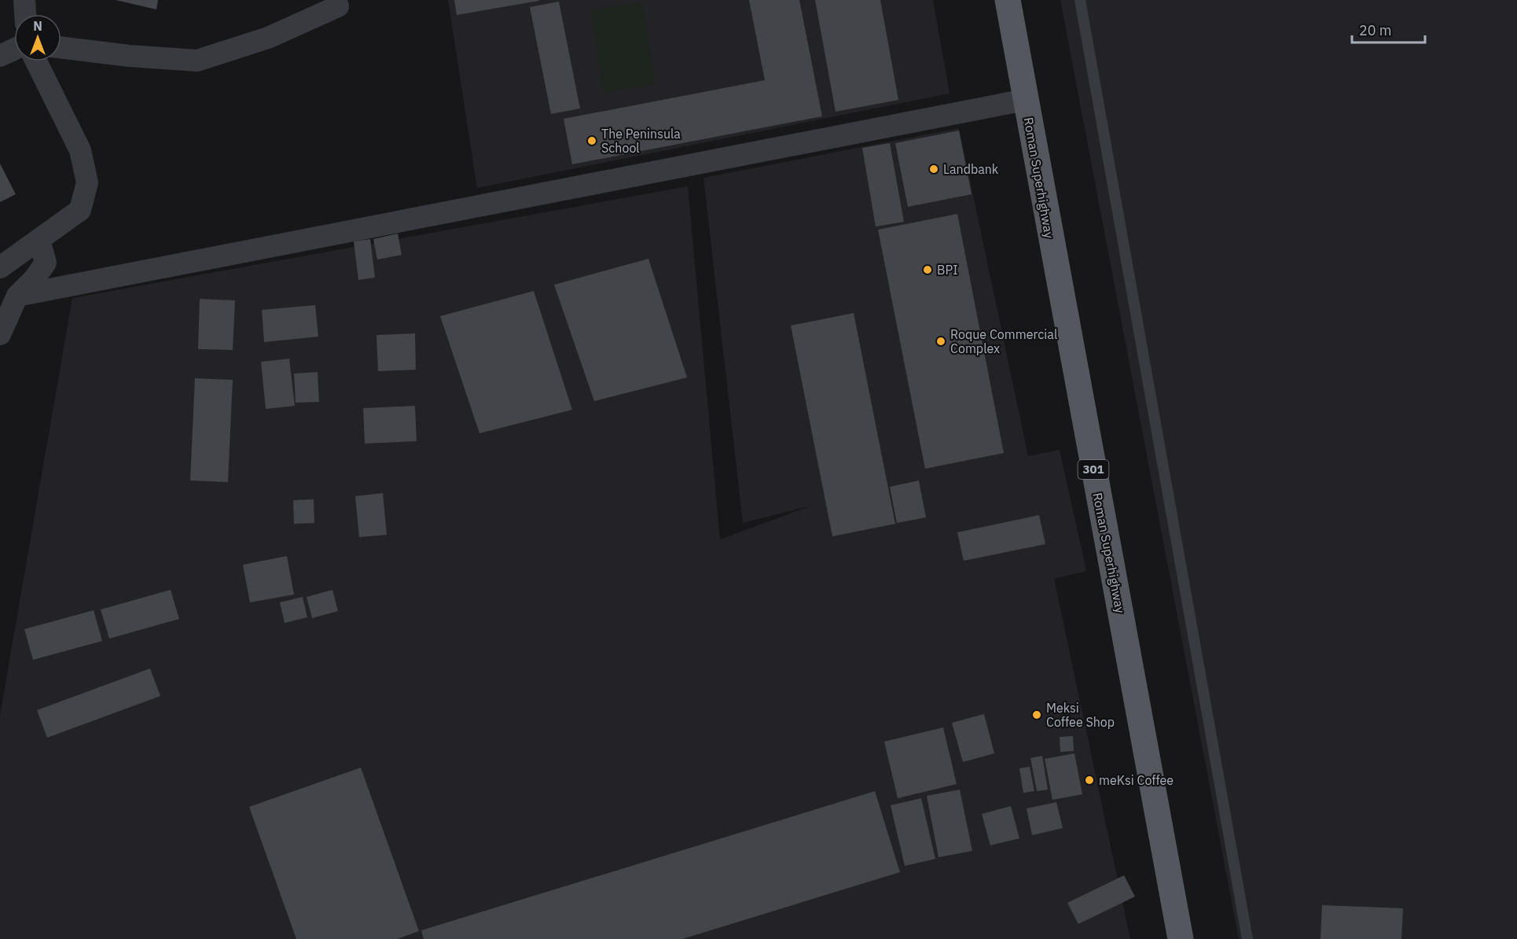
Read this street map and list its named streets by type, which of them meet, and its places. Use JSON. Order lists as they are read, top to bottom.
{
  "streets": {
    "main road": ["Roman Superhighway", "301"]
  },
  "places": [
    "The Peninsula School",
    "Landbank",
    "BPI",
    "Roque Commercial Complex",
    "Meksi Coffee Shop",
    "meKsi Coffee"
  ],
  "scale_bar": "20 m",
  "north": "top"
}
